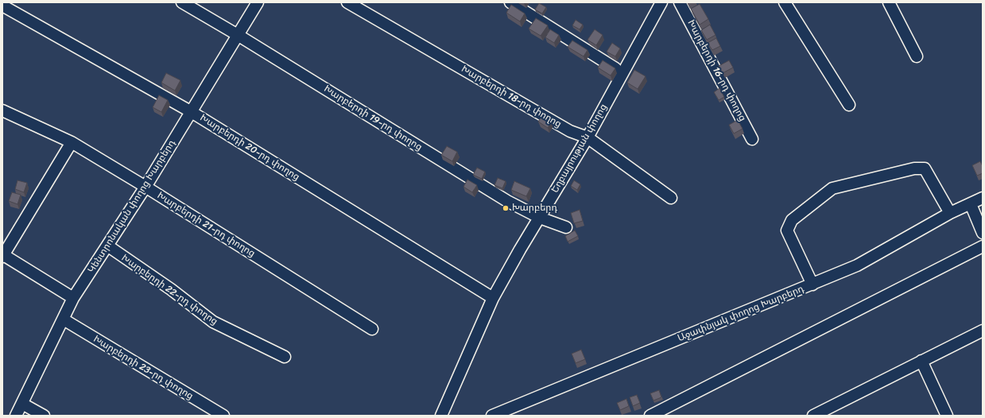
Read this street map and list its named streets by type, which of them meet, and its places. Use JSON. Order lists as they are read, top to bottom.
{
  "streets": {
    "street": [
      "Խարբերդի 16-րդ փողոց",
      "Խարբերդի 18-րդ փողոց",
      "Խարբերդի 19-րդ փողոց",
      "Խարբերդի 20-րդ փողոց",
      "Եղբայրության փողոց",
      "Կենտրոնական փողոց Խարբերդ",
      "Խարբերդի 21-րդ փողոց",
      "Խարբերդի 22-րդ փողոց",
      "Աջափնյակ փողոց Խարբերդ",
      "Խարբերդի 23-րդ փողոց"
    ]
  },
  "crossings": [
    ["Խարբերդի 18-րդ փողոց", "Եղբայրության փողոց"],
    ["Խարբերդի 19-րդ փողոց", "Եղբայրության փողոց"],
    ["Խարբերդի 19-րդ փողոց", "Կենտրոնական փողոց Խարբերդ"],
    ["Խարբերդի 20-րդ փողոց", "Եղբայրության փողոց"],
    ["Խարբերդի 20-րդ փողոց", "Կենտրոնական փողոց Խարբերդ"],
    ["Կենտրոնական փողոց Խարբերդ", "Խարբերդի 21-րդ փողոց"],
    ["Կենտրոնական փողոց Խարբերդ", "Խարբերդի 22-րդ փողոց"],
    ["Կենտրոնական փողոց Խարբերդ", "Խարբերդի 23-րդ փողոց"]
  ],
  "places": ["Խարբերդ"]
}
